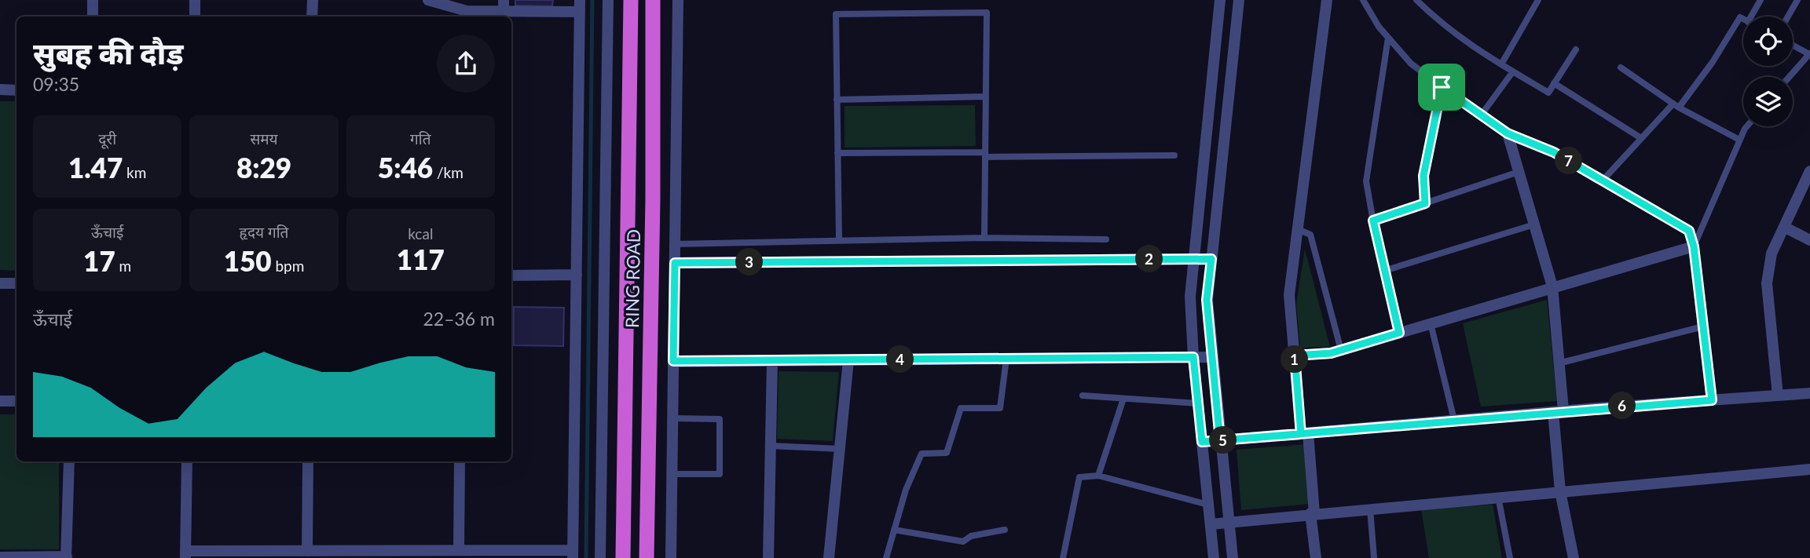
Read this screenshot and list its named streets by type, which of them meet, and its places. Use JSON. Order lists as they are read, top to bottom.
{
  "streets": {
    "highway": ["RING ROAD"]
  },
  "page": {
    "heading": ["सुबह की दौड़", "09:35"],
    "stats": [
      ["दूरी", "1.47 km"],
      ["समय", "8:29"],
      ["गति", "5:46 /km"],
      ["ऊँचाई", "17 m"],
      ["हृदय गति", "150 bpm"],
      ["kcal", "117"]
    ],
    "pins": [
      "7",
      "2",
      "3",
      "1",
      "4",
      "6",
      "5"
    ],
    "chart": ["ऊँचाई", "22–36 m"]
  }
}
